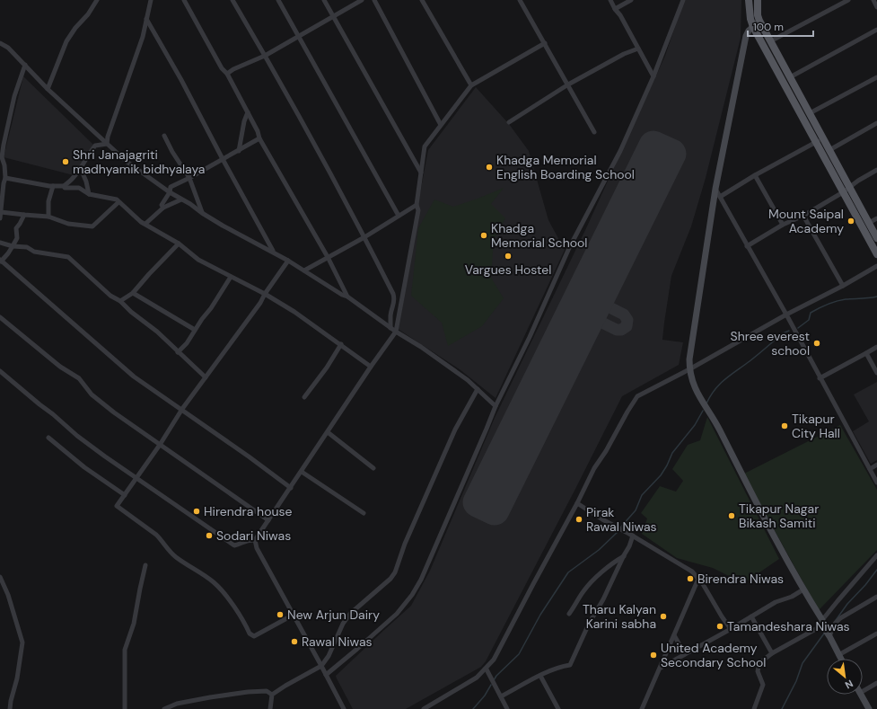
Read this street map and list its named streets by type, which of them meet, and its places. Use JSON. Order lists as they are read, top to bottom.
{
  "places": [
    "Shri Janajagriti madhyamik bidhyalaya",
    "Khadga Memorial English Boarding School",
    "Mount Saipal Academy",
    "Khadga Memorial School",
    "Vargues Hostel",
    "Shree everest school",
    "Tikapur City Hall",
    "Hirendra house",
    "Tikapur Nagar Bikash Samiti",
    "Pirak Rawal Niwas",
    "Sodari Niwas",
    "Birendra Niwas",
    "New Arjun Dairy",
    "Tharu Kalyan Karini sabha",
    "Tamandeshara Niwas",
    "Rawal Niwas",
    "United Academy Secondary School"
  ],
  "scale_bar": "100 m",
  "north": "bottom right"
}
